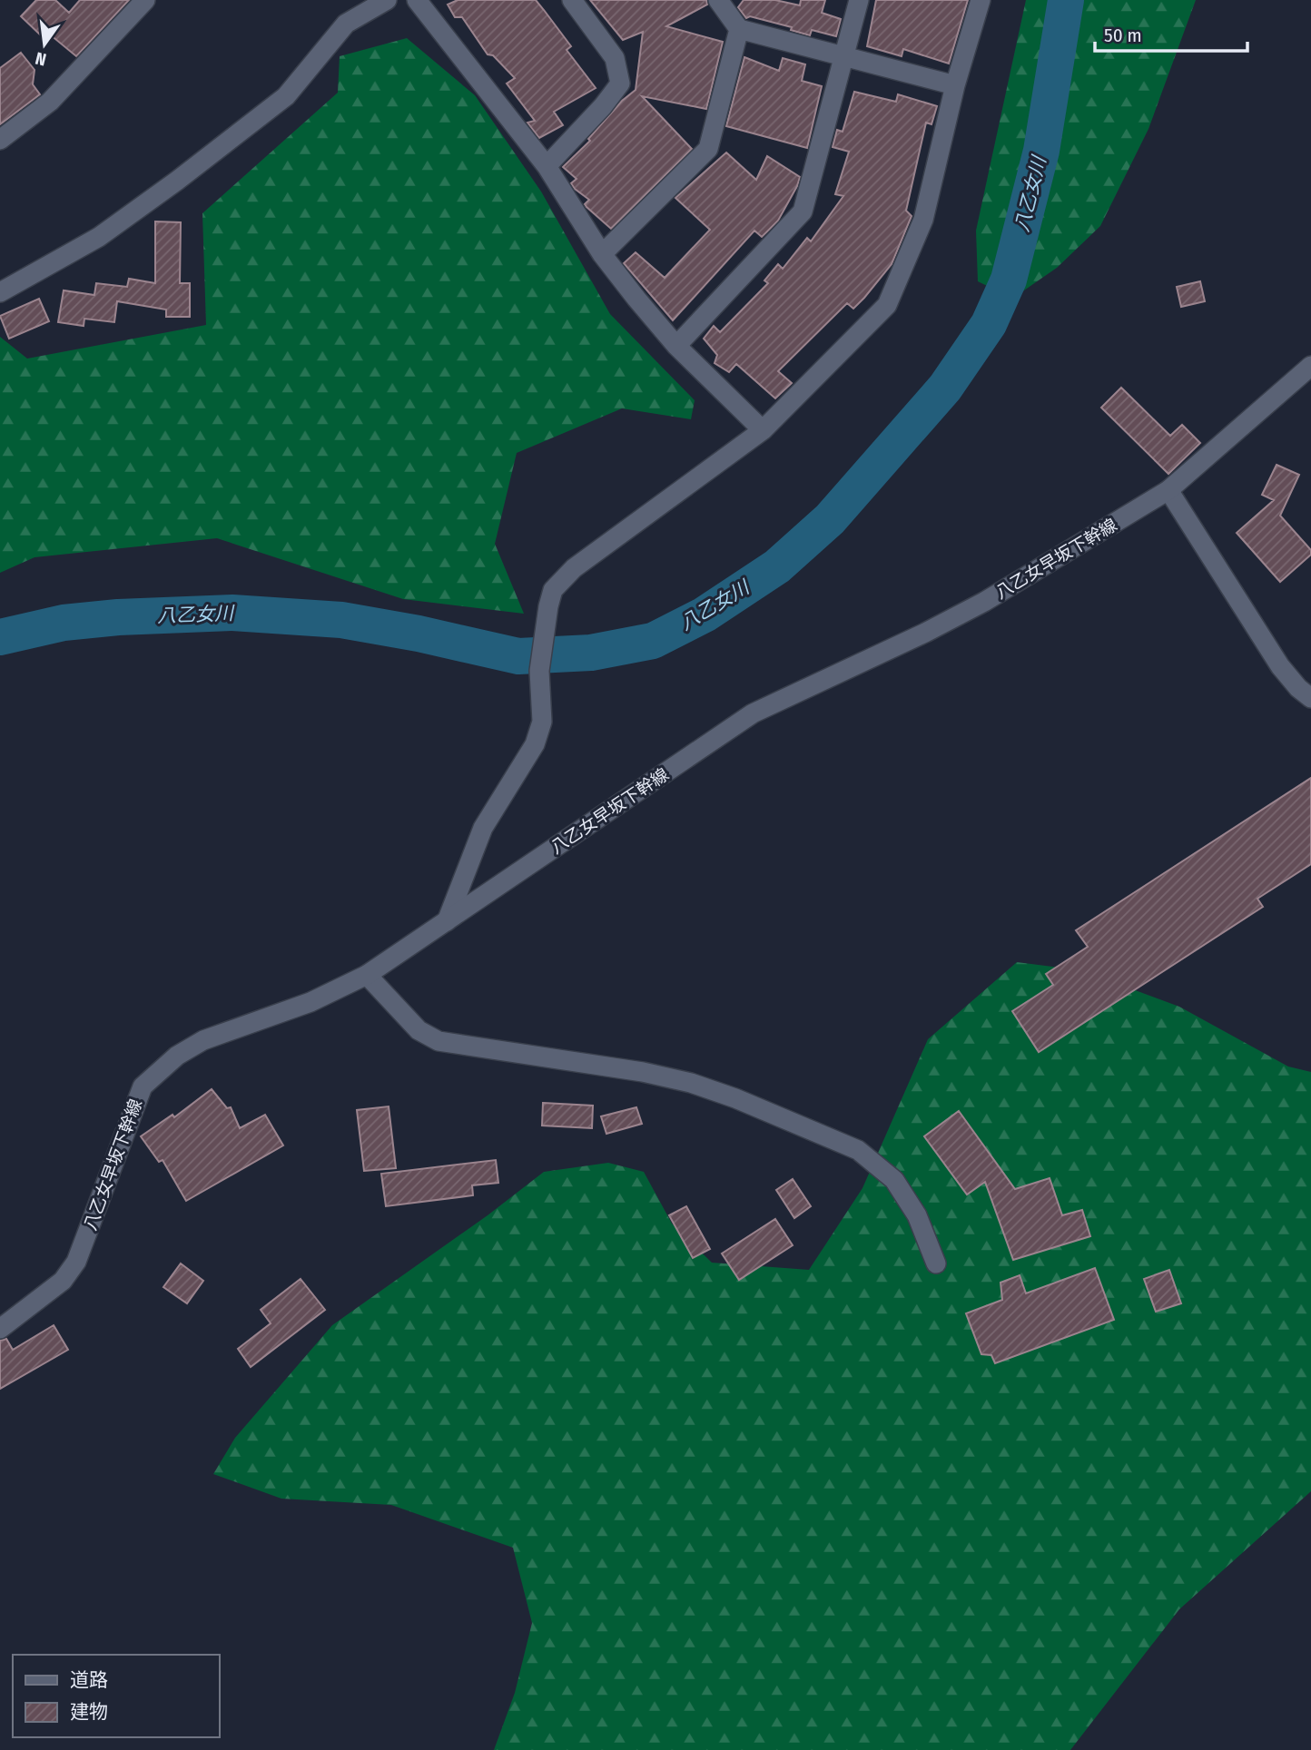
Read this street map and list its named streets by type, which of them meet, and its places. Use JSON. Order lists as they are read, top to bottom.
{
  "streets": {
    "street": ["八乙女早坂下幹線"]
  },
  "water": ["八乙女川"],
  "legend": ["道路", "建物"],
  "scale_bar": "50 m",
  "north": "bottom"
}
